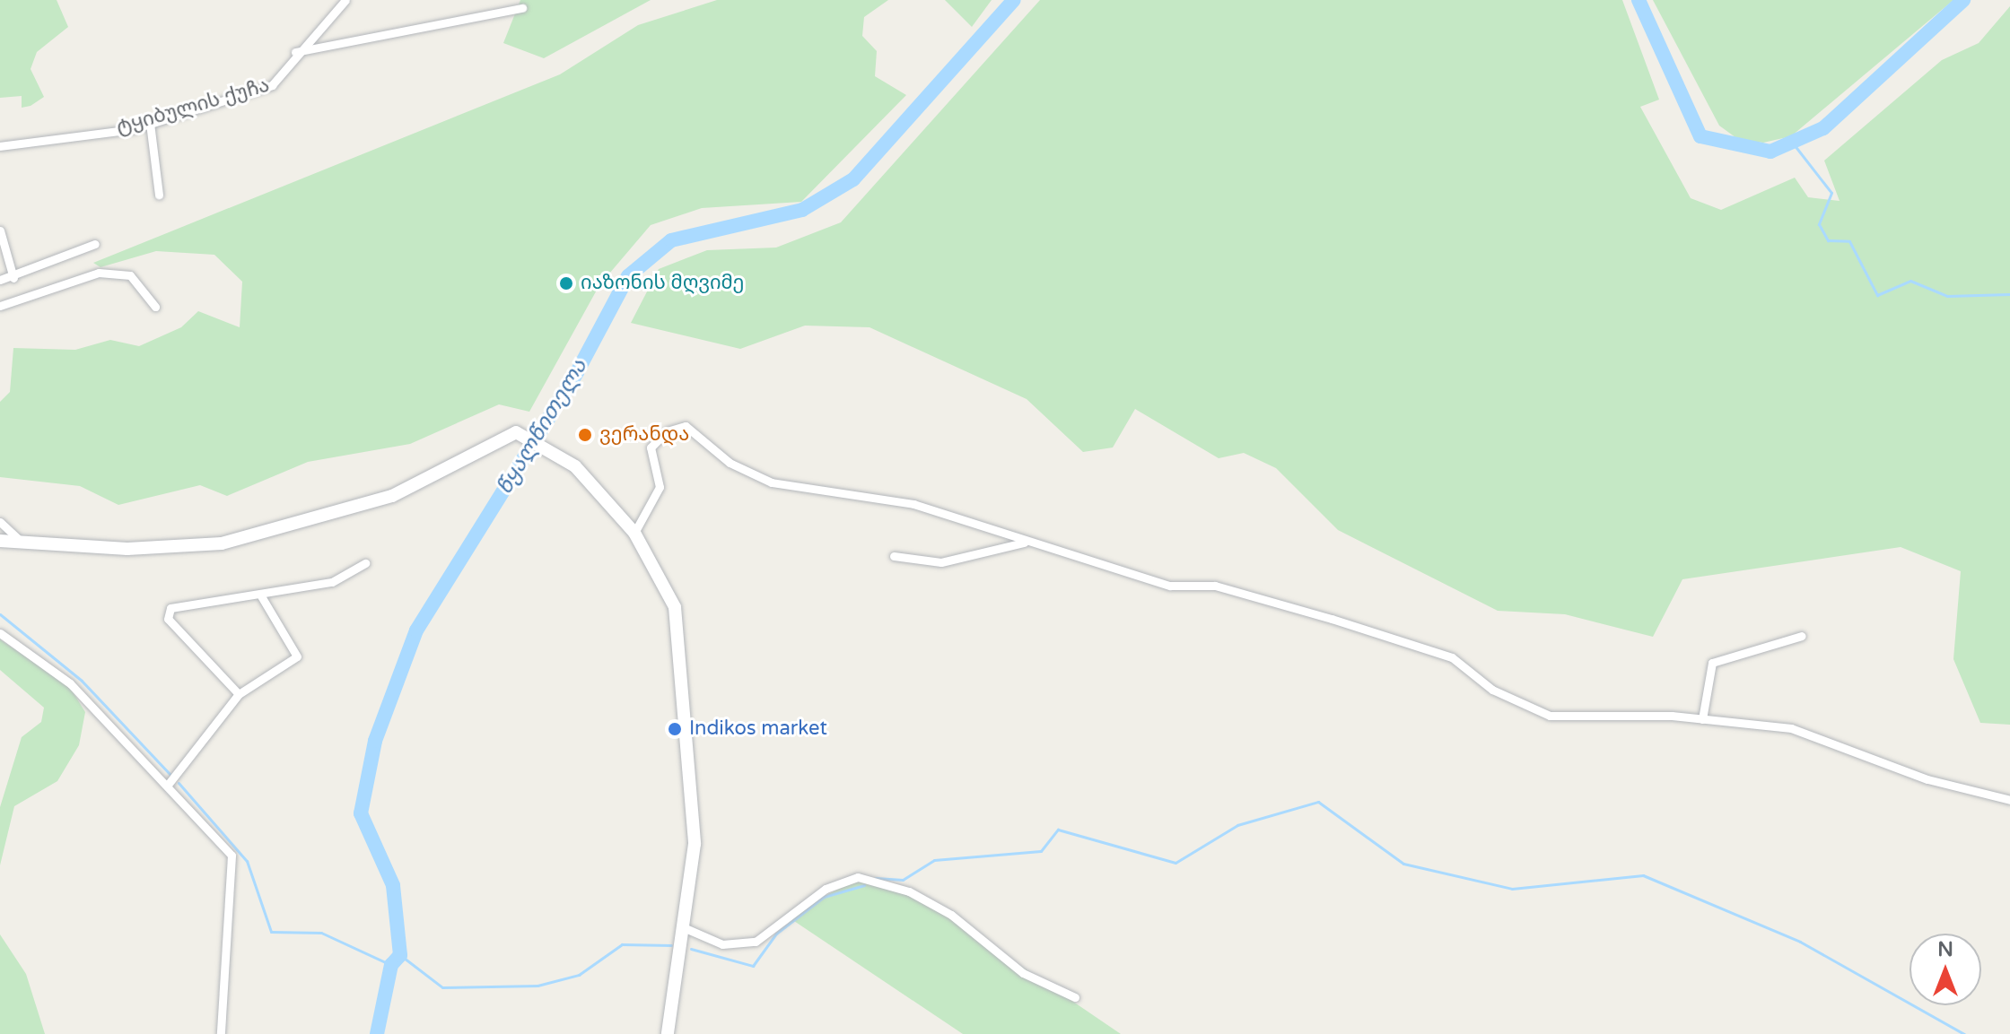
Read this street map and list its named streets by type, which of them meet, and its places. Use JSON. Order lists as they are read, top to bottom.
{
  "streets": {
    "street": ["ტყიბულის ქუჩა"]
  },
  "water": ["წყალწითელა"],
  "places": ["იაზონის მღვიმე", "ვერანდა", "Indikos market"],
  "north": "top"
}
